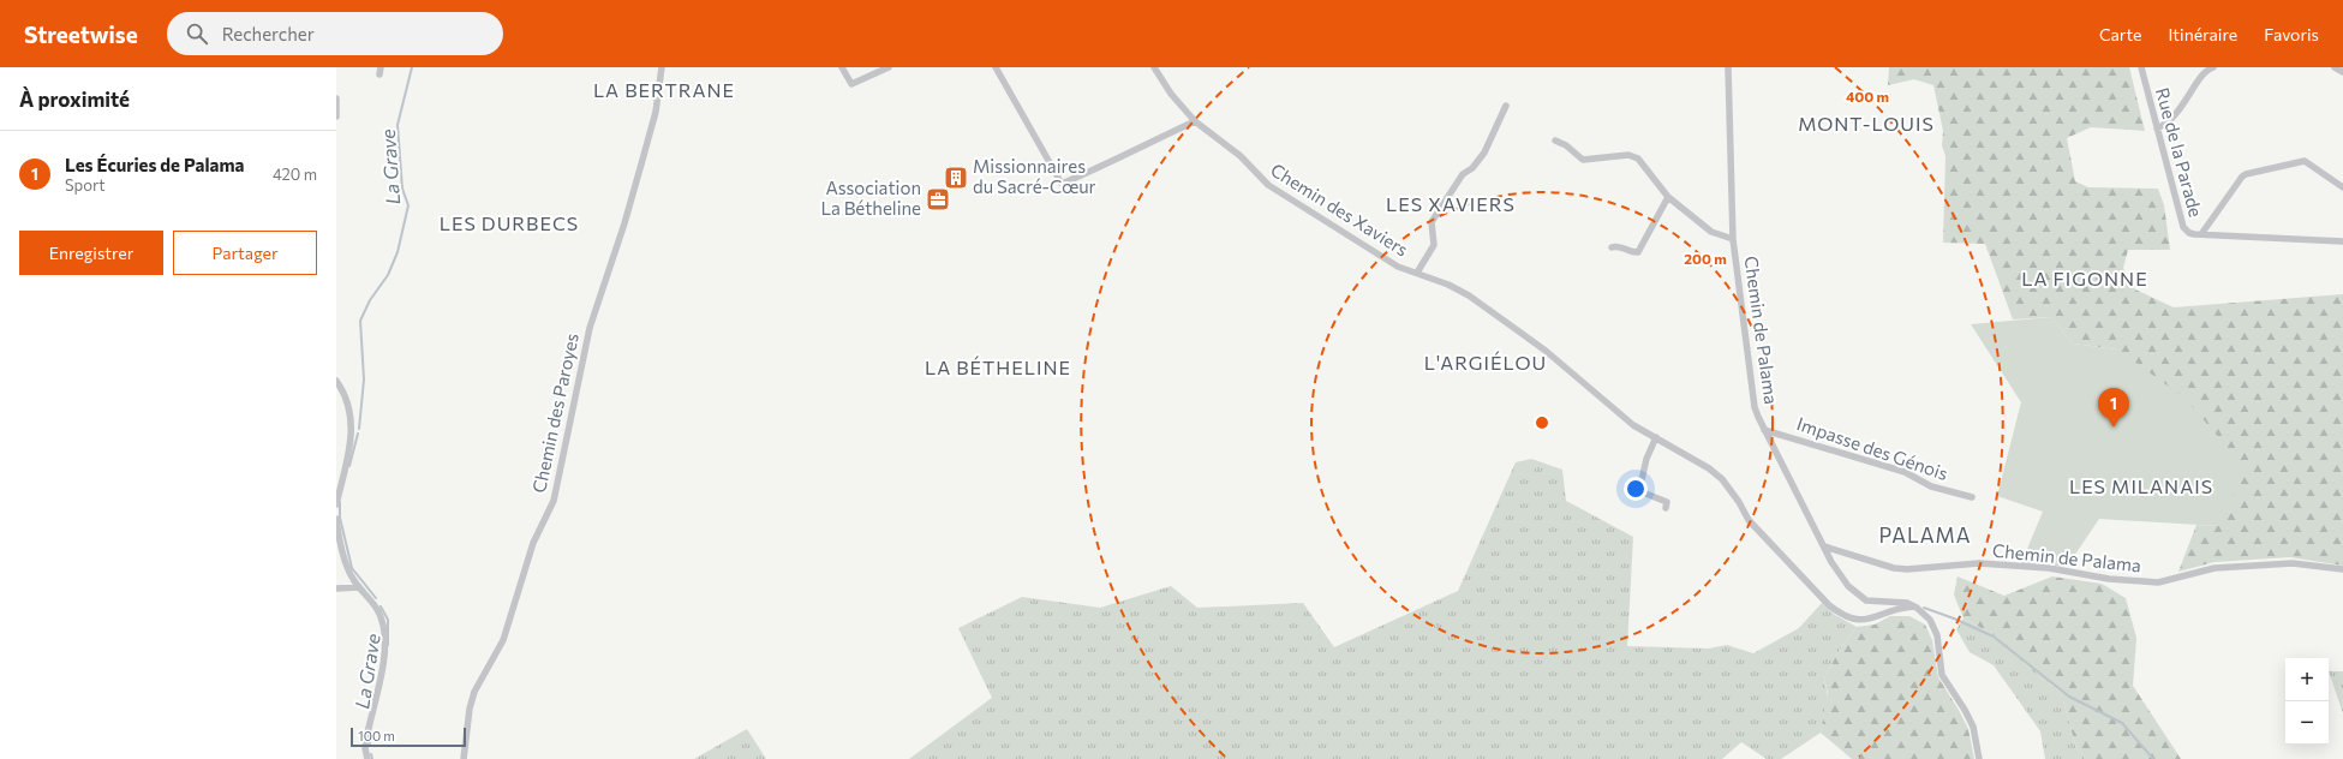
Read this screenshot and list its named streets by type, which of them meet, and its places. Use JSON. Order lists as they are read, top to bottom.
{
  "streets": {
    "street": [
      "Rue de la Parade",
      "Chemin des Xaviers",
      "Chemin de Palama",
      "Chemin des Paroyes",
      "Impasse des Génois"
    ]
  },
  "crossings": [
    ["Chemin de Palama", "Impasse des Génois"]
  ],
  "districts": [
    "LA BERTRANE",
    "MONT-LOUIS",
    "LES XAVIERS",
    "LES DURBECS",
    "LA FIGONNE",
    "L'ARGIÉLOU",
    "LA BÉTHELINE",
    "LES MILANAIS",
    "PALAMA"
  ],
  "water": ["La Grave"],
  "places": {
    "building": ["Missionnaires du Sacré-Cœur"],
    "office": ["Association La Bétheline"]
  },
  "scale_bar": "100 m",
  "page": {
    "header": "Streetwise",
    "search": "Rechercher",
    "nav": ["Carte", "Itinéraire", "Favoris"],
    "heading": "À proximité",
    "list": [
      {
        "mark": "1",
        "name": "Les Écuries de Palama",
        "note": "Sport",
        "value": "420 m"
      }
    ],
    "buttons": ["Enregistrer", "Partager"],
    "pins": "1",
    "map_buttons": ["+", "−"],
    "scale": "100 m"
  },
  "rings": ["400 m", "200 m"]
}
